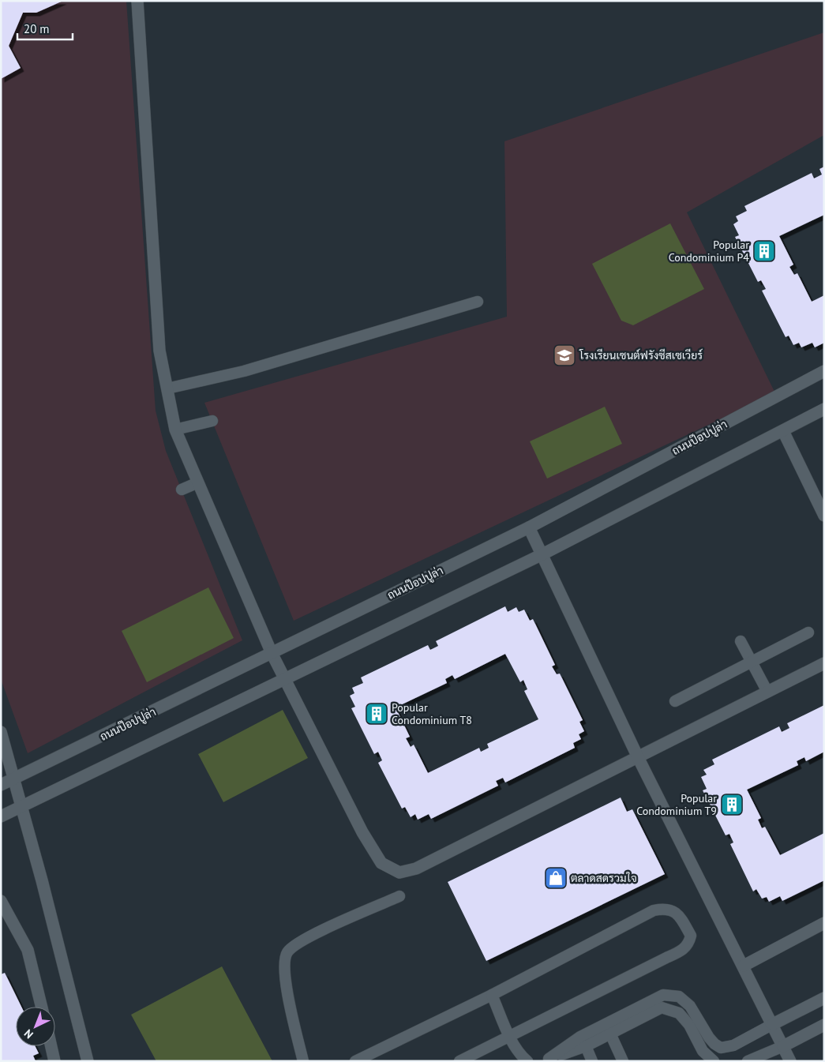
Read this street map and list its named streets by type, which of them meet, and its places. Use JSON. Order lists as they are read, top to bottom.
{
  "streets": {
    "street": ["ถนนป๊อปปูล่า"]
  },
  "places": {
    "building": ["Popular Condominium P4", "Popular Condominium T8", "Popular Condominium T9"],
    "school or university": ["โรงเรียนเซนต์ฟรังซีสเซเวียร์"],
    "shop": ["ตลาดสดรวมใจ"]
  },
  "scale_bar": "20 m",
  "north": "bottom left"
}
